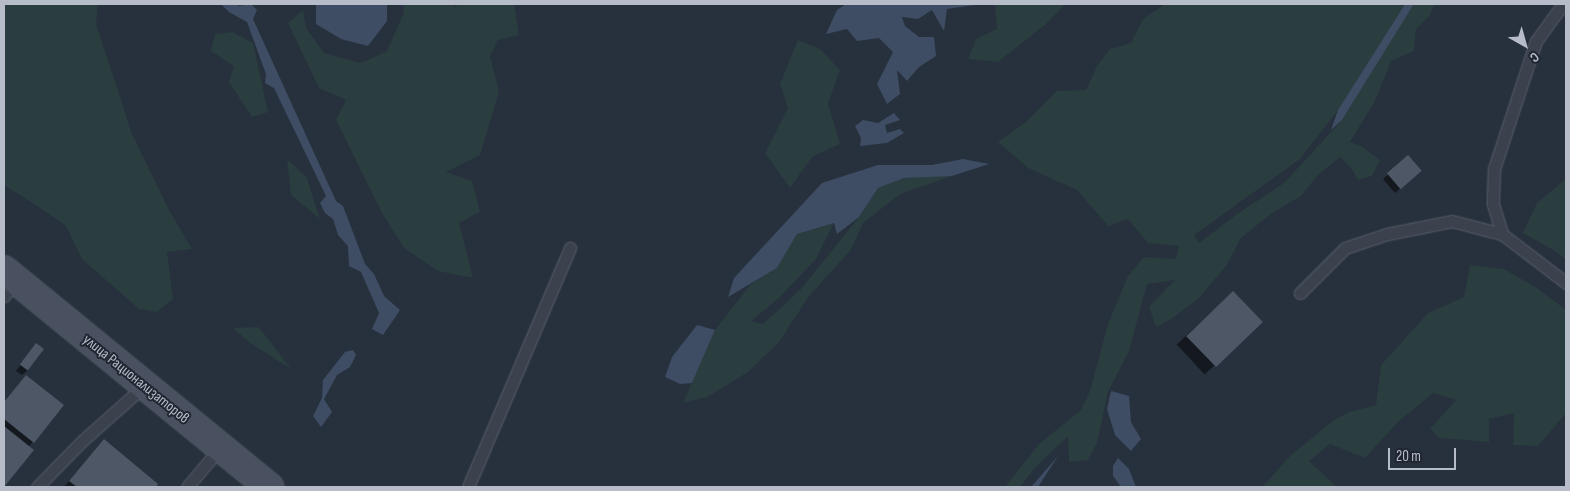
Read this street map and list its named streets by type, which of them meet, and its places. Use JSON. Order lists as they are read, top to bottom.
{
  "streets": {
    "main road": ["улица Рационализаторов"]
  },
  "scale_bar": "20 m",
  "north": "bottom right"
}
